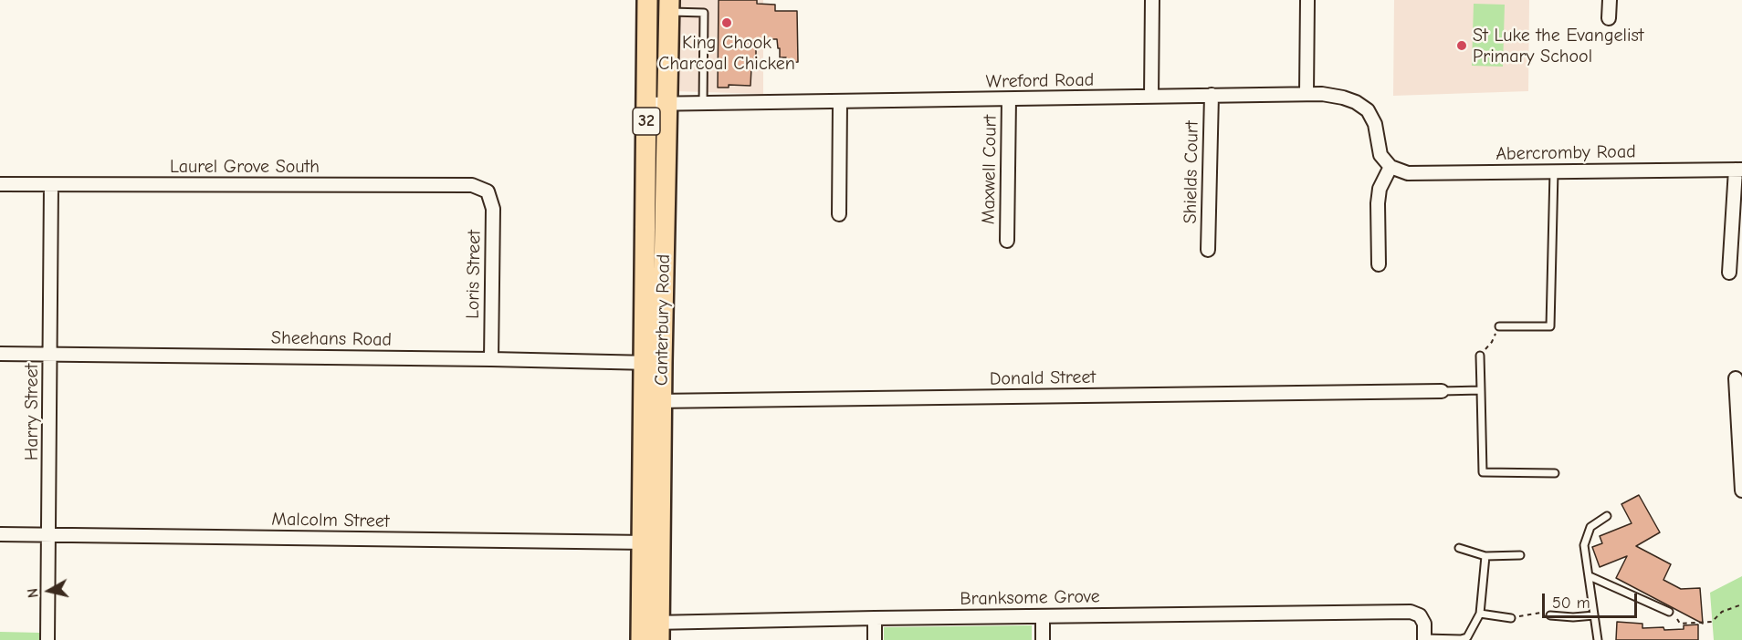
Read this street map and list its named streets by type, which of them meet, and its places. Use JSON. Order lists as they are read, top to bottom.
{
  "streets": {
    "main road": ["32", "Canterbury Road"],
    "street": [
      "Wreford Road",
      "Abercromby Road",
      "Laurel Grove South",
      "Maxwell Court",
      "Shields Court",
      "Loris Street",
      "Sheehans Road",
      "Donald Street",
      "Harry Street",
      "Malcolm Street",
      "Branksome Grove"
    ]
  },
  "crossings": [
    ["Wreford Road", "Abercromby Road"],
    ["Wreford Road", "Maxwell Court"],
    ["Wreford Road", "Shields Court"],
    ["Wreford Road", "Canterbury Road"],
    ["Laurel Grove South", "Loris Street"],
    ["Laurel Grove South", "Harry Street"],
    ["Loris Street", "Sheehans Road"],
    ["Canterbury Road", "Sheehans Road"],
    ["Canterbury Road", "Donald Street"],
    ["Canterbury Road", "Malcolm Street"],
    ["Canterbury Road", "Branksome Grove"],
    ["Sheehans Road", "Harry Street"],
    ["Harry Street", "Malcolm Street"]
  ],
  "places": ["King Chook Charcoal Chicken", "St Luke the Evangelist Primary School"],
  "scale_bar": "50 m",
  "north": "left"
}
